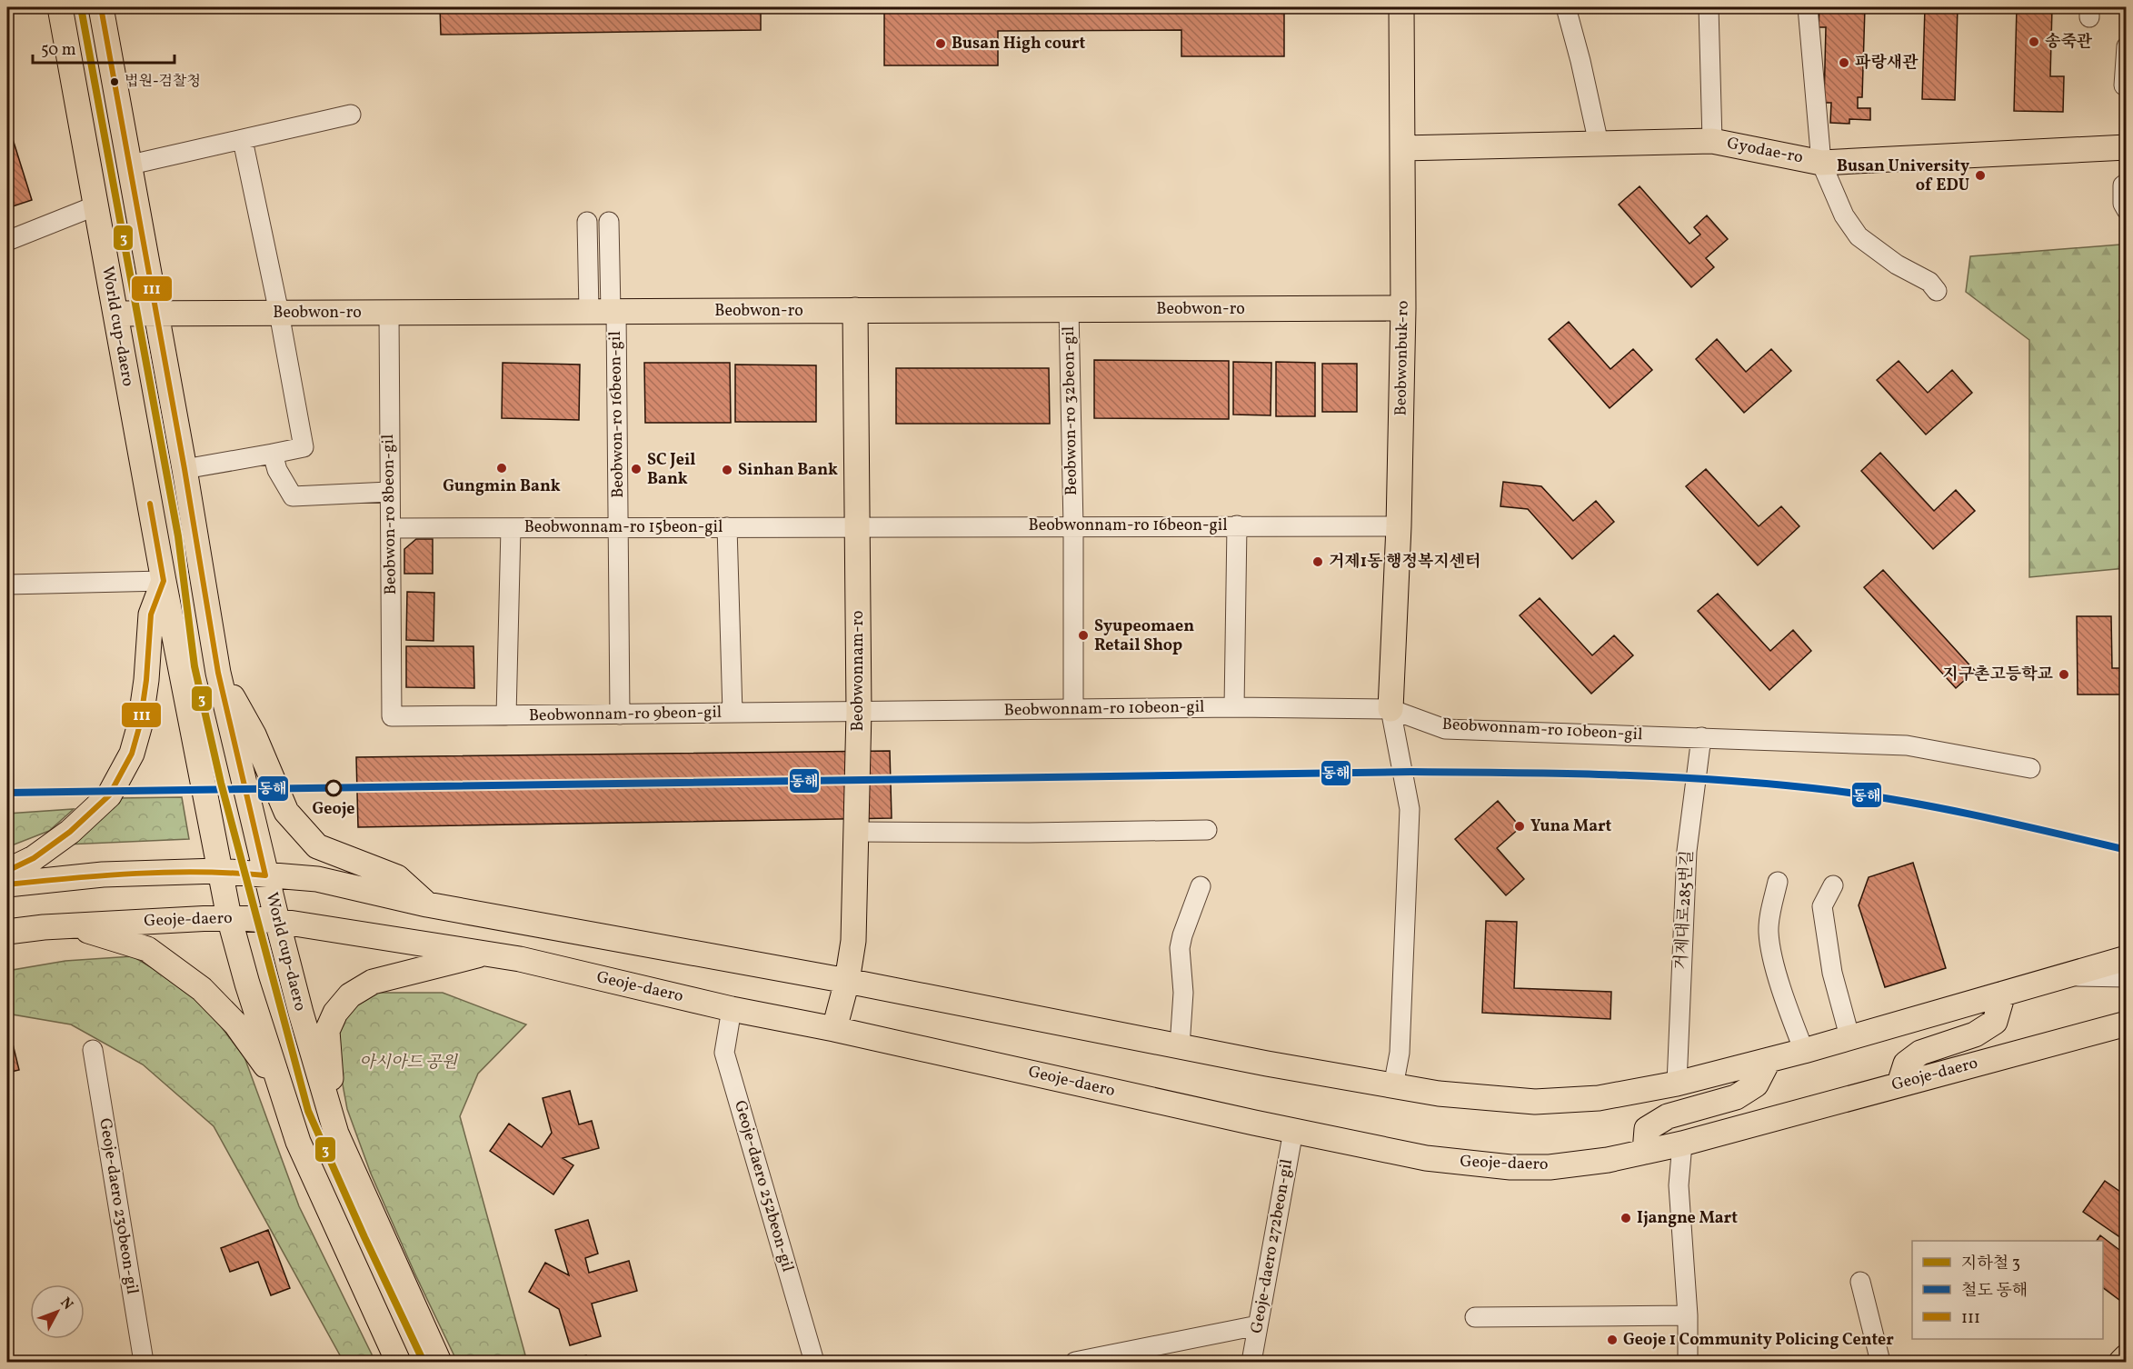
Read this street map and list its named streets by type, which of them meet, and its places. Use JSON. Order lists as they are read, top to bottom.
{
  "streets": {
    "main road": [
      "Gyodae-ro",
      "Beobwon-ro",
      "World cup-daero",
      "Beobwonbuk-ro",
      "Beobwonnam-ro",
      "Geoje-daero"
    ],
    "street": [
      "Beobwon-ro 32beon-gil",
      "Beobwon-ro 16beon-gil",
      "Beobwon-ro 8beon-gil",
      "Beobwonnam-ro 16beon-gil",
      "Beobwonnam-ro 15beon-gil",
      "Beobwonnam-ro 10beon-gil",
      "Beobwonnam-ro 9beon-gil",
      "거제대로285번길",
      "Geoje-daero 252beon-gil",
      "Geoje-daero 230beon-gil",
      "Geoje-daero 272beon-gil"
    ]
  },
  "crossings": [
    ["Gyodae-ro", "Beobwonbuk-ro"],
    ["Beobwon-ro", "World cup-daero"],
    ["Beobwon-ro", "Beobwonbuk-ro"],
    ["Beobwon-ro", "Beobwon-ro 32beon-gil"],
    ["Beobwon-ro", "Beobwon-ro 16beon-gil"],
    ["Beobwon-ro", "Beobwon-ro 8beon-gil"],
    ["Beobwon-ro", "Beobwonnam-ro"],
    ["World cup-daero", "Geoje-daero"],
    ["Beobwonbuk-ro", "Beobwonnam-ro 16beon-gil"],
    ["Beobwonbuk-ro", "Beobwonnam-ro 10beon-gil"],
    ["Beobwon-ro 32beon-gil", "Beobwonnam-ro 16beon-gil"],
    ["Beobwon-ro 32beon-gil", "Beobwonnam-ro 10beon-gil"],
    ["Beobwon-ro 16beon-gil", "Beobwonnam-ro 15beon-gil"],
    ["Beobwon-ro 16beon-gil", "Beobwonnam-ro 9beon-gil"],
    ["Beobwon-ro 8beon-gil", "Beobwonnam-ro 15beon-gil"],
    ["Beobwon-ro 8beon-gil", "Beobwonnam-ro 9beon-gil"],
    ["Beobwonnam-ro 16beon-gil", "Beobwonnam-ro 15beon-gil"],
    ["Beobwonnam-ro 16beon-gil", "Beobwonnam-ro"],
    ["Beobwonnam-ro 15beon-gil", "Beobwonnam-ro"],
    ["Beobwonnam-ro", "Beobwonnam-ro 10beon-gil"],
    ["Beobwonnam-ro", "Beobwonnam-ro 9beon-gil"],
    ["Beobwonnam-ro", "Geoje-daero"],
    ["Beobwonnam-ro 10beon-gil", "Beobwonnam-ro 9beon-gil"],
    ["Beobwonnam-ro 10beon-gil", "거제대로285번길"],
    ["Geoje-daero", "Geoje-daero 252beon-gil"],
    ["Geoje-daero", "Geoje-daero 272beon-gil"]
  ],
  "parks": ["아시아드 공원"],
  "places": [
    "송죽관",
    "Busan High court",
    "파랑새관",
    "법원-검찰청",
    "Busan University of EDU",
    "Gungmin Bank",
    "SC Jeil Bank",
    "Sinhan Bank",
    "거제1동 행정복지센터",
    "Syupeomaen Retail Shop",
    "지구촌고등학교",
    "Geoje",
    "Yuna Mart",
    "Ijangne Mart",
    "Geoje 1 Community Policing Center"
  ],
  "lines": ["metro line 3", "transit line 111", "rail line 동해"],
  "legend": ["지하철 3", "철도 동해", "111"],
  "scale_bar": "50 m",
  "north": "top right"
}
